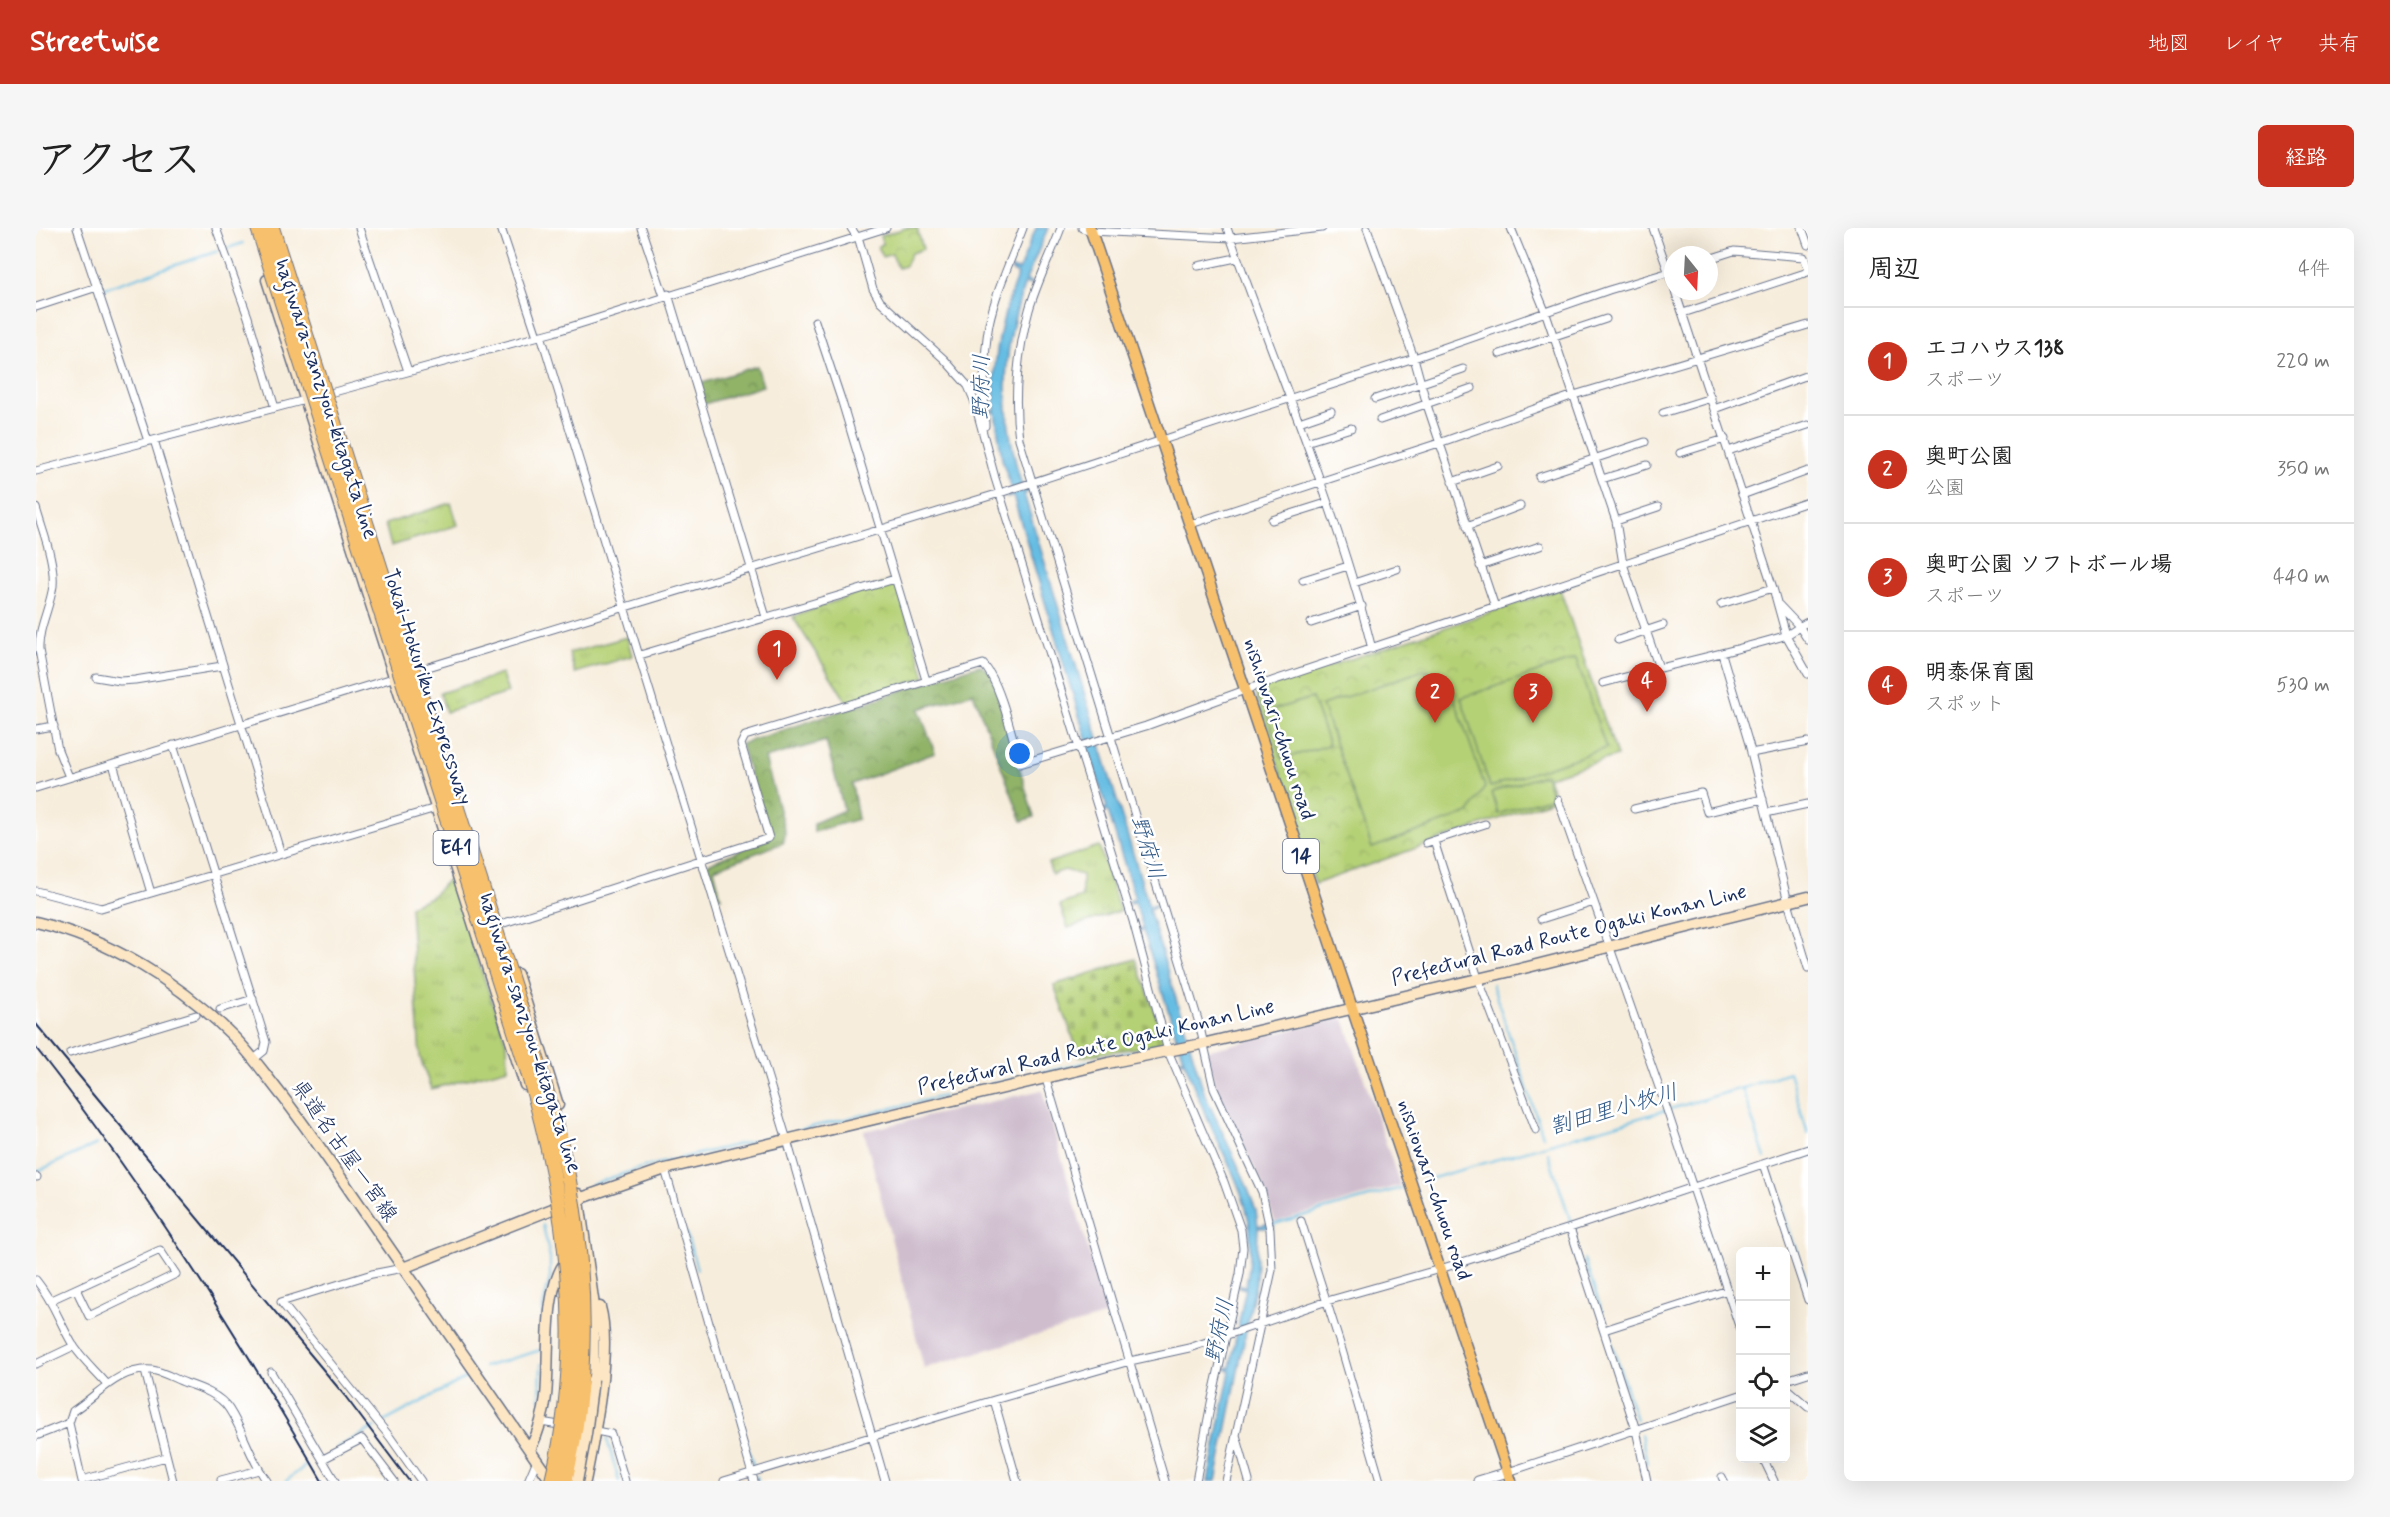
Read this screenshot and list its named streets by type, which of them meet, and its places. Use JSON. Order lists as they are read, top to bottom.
{
  "streets": {
    "highway": ["Tokai-Hokuriku Expressway", "E41"],
    "main road": [
      "hagiwara-sanzyou-kitagata line",
      "nishiowari-chuou road",
      "14",
      "Prefectural Road Route Ogaki Konan Line",
      "県道名古屋一宮線"
    ]
  },
  "crossings": [
    ["hagiwara-sanzyou-kitagata line", "Prefectural Road Route Ogaki Konan Line"],
    ["Tokai-Hokuriku Expressway", "県道名古屋一宮線"],
    ["nishiowari-chuou road", "Prefectural Road Route Ogaki Konan Line"],
    ["Prefectural Road Route Ogaki Konan Line", "県道名古屋一宮線"]
  ],
  "water": ["野府川", "割田里小牧川"],
  "north": "bottom",
  "page": {
    "header": "Streetwise",
    "nav": ["地図", "レイヤ", "共有"],
    "title": "アクセス",
    "buttons": "経路",
    "heading": ["周辺", "4件"],
    "list": [
      {
        "mark": "1",
        "name": "エコハウス138",
        "note": "スポーツ",
        "value": "220 m"
      },
      {
        "mark": "2",
        "name": "奥町公園",
        "note": "公園",
        "value": "350 m"
      },
      {
        "mark": "3",
        "name": "奥町公園 ソフトボール場",
        "note": "スポーツ",
        "value": "440 m"
      },
      {
        "mark": "4",
        "name": "明泰保育園",
        "note": "スポット",
        "value": "530 m"
      }
    ],
    "pins": [
      "1",
      "4",
      "2",
      "3"
    ],
    "map_buttons": ["+", "−"]
  }
}
